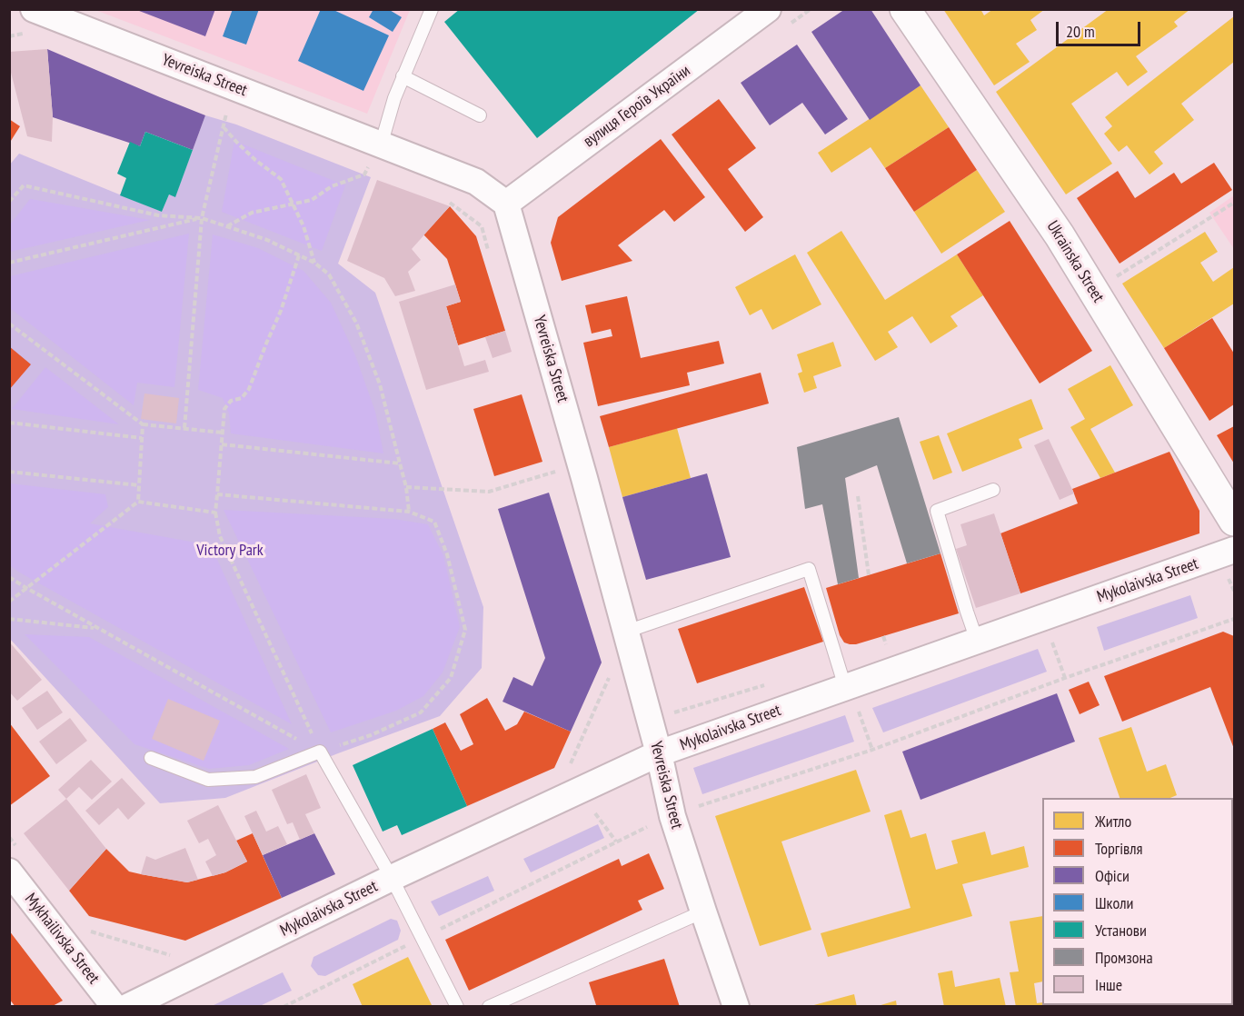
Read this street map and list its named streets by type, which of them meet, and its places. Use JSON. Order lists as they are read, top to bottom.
{
  "streets": {
    "street": [
      "Yevreiska Street",
      "вулиця Героїв України",
      "Ukrainska Street",
      "Mykolaivska Street",
      "Mykhailivska Street"
    ]
  },
  "crossings": [
    ["Yevreiska Street", "вулиця Героїв України"],
    ["Yevreiska Street", "Mykolaivska Street"]
  ],
  "parks": ["Victory Park"],
  "legend": [
    "Житло",
    "Торгівля",
    "Офіси",
    "Школи",
    "Установи",
    "Промзона",
    "Інше"
  ],
  "scale_bar": "20 m"
}
